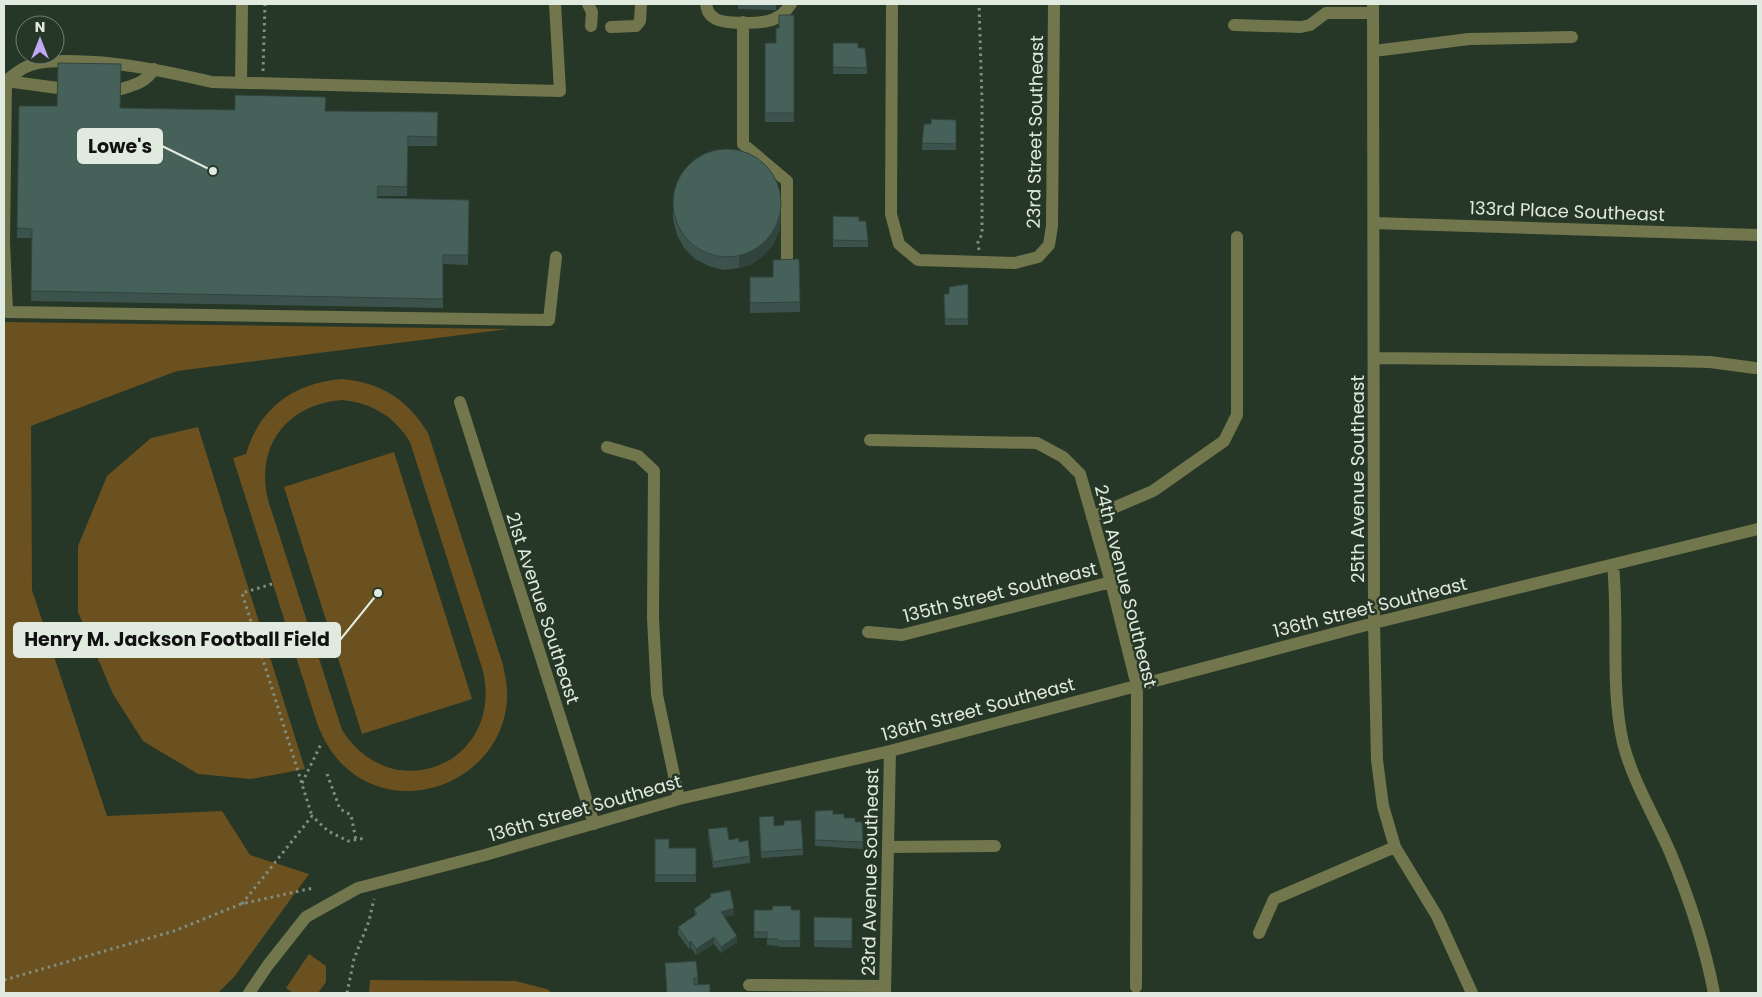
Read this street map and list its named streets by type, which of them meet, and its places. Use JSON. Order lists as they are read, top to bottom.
{
  "streets": {
    "street": [
      "23rd Street Southeast",
      "133rd Place Southeast",
      "25th Avenue Southeast",
      "24th Avenue Southeast",
      "135th Street Southeast",
      "136th Street Southeast",
      "21st Avenue Southeast",
      "23rd Avenue Southeast"
    ]
  },
  "crossings": [
    ["133rd Place Southeast", "25th Avenue Southeast"],
    ["25th Avenue Southeast", "136th Street Southeast"],
    ["24th Avenue Southeast", "135th Street Southeast"],
    ["24th Avenue Southeast", "136th Street Southeast"],
    ["136th Street Southeast", "21st Avenue Southeast"],
    ["136th Street Southeast", "23rd Avenue Southeast"]
  ],
  "places": ["Lowe's", "Henry M. Jackson Football Field"],
  "north": "top"
}
